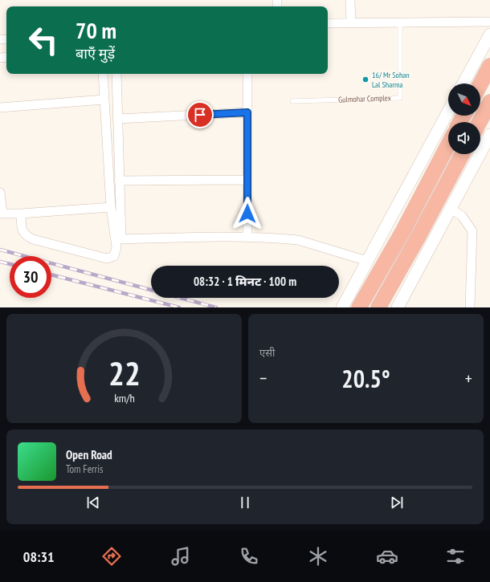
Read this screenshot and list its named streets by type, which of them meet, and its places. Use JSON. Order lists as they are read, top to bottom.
{
  "streets": {
    "lane": ["Gulmohar Complex"]
  },
  "places": ["16/ Mr Sohan Lal Sharma"],
  "north": "bottom right",
  "page": {
    "turn": ["70 m", "बाएँ मुड़ें"],
    "limit": "30",
    "trip": "08:32 · 1 मिनट · 100 m",
    "tile": "एसी",
    "heat": ["−", "20.5°", "+"],
    "song": ["Open Road", "Tom Ferris"],
    "tabs": "08:31",
    "gauge": ["22", "km/h"]
  }
}
